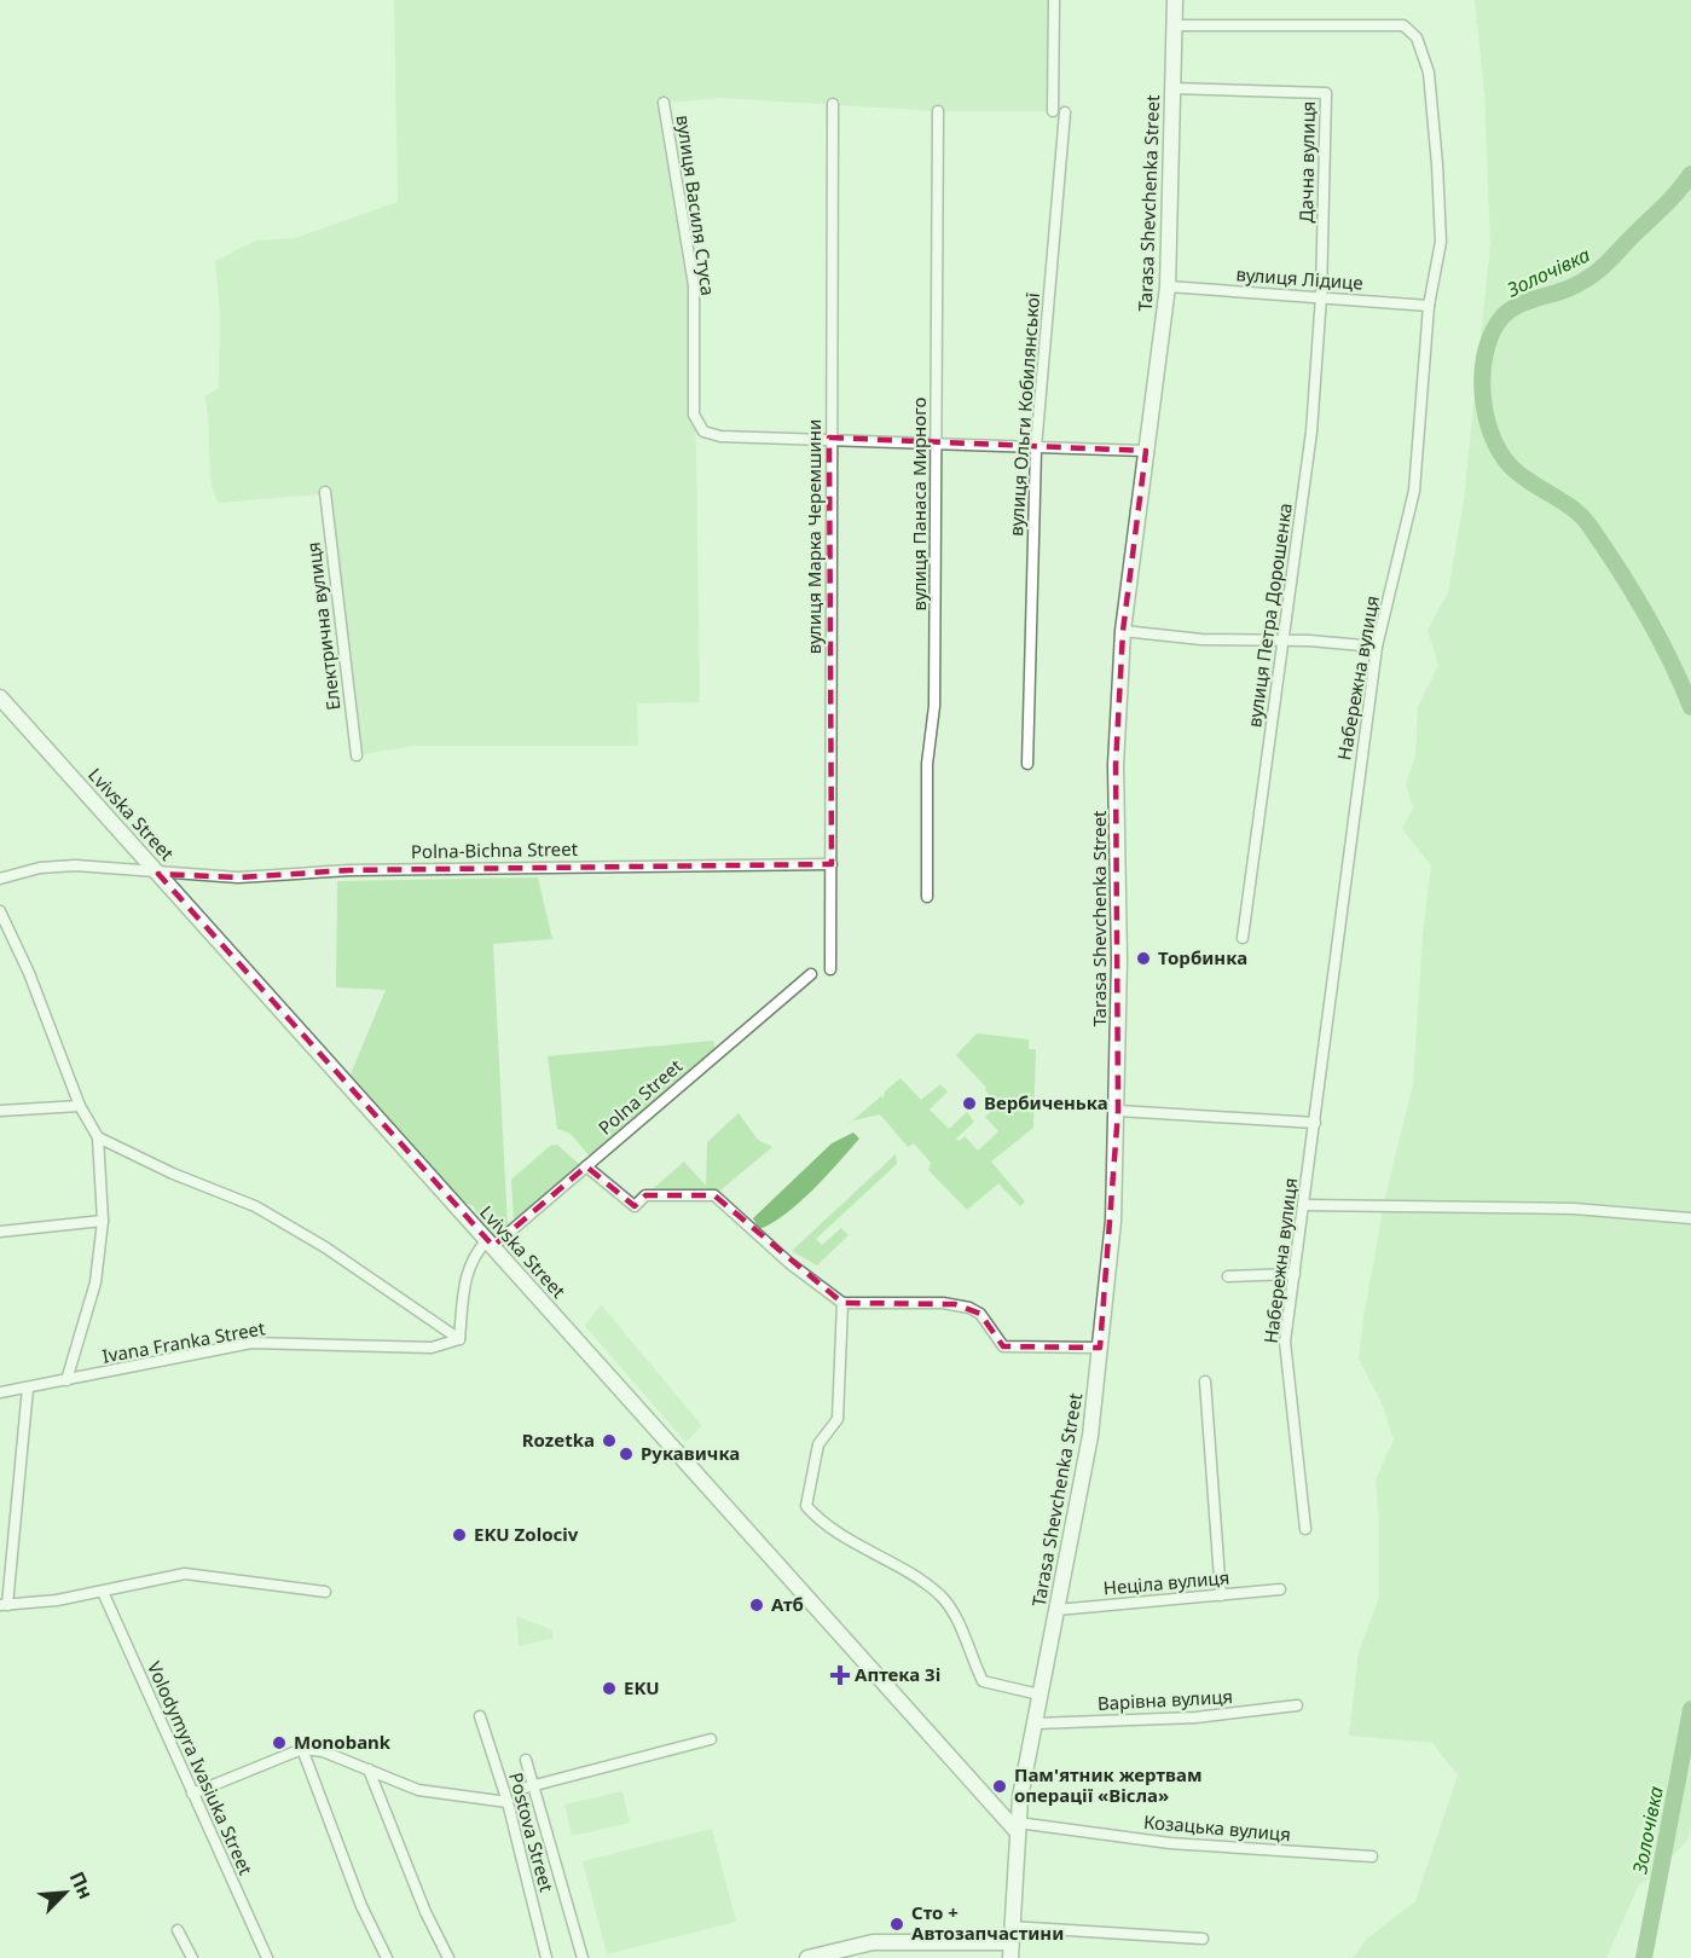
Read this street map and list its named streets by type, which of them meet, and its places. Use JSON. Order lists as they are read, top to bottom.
{
  "streets": {
    "main road": ["Tarasa Shevchenka Street", "Lvivska Street"],
    "street": [
      "Дачна вулиця",
      "вулиця Василя Стуса",
      "вулиця Лідице",
      "вулиця Ольги Кобилянської",
      "вулиця Панаса Мирного",
      "вулиця Марка Черемшини",
      "вулиця Петра Дорошенка",
      "Електрична вулиця",
      "Набережна вулиця",
      "Polna-Bichna Street",
      "Polna Street",
      "Ivana Franka Street",
      "Неціла вулиця",
      "Варівна вулиця",
      "Volodymyra Ivasiuka Street",
      "Козацька вулиця",
      "Postova Street"
    ]
  },
  "crossings": [
    ["Дачна вулиця", "Tarasa Shevchenka Street"],
    ["Дачна вулиця", "вулиця Лідице"],
    ["Дачна вулиця", "вулиця Петра Дорошенка"],
    ["Tarasa Shevchenka Street", "вулиця Василя Стуса"],
    ["Tarasa Shevchenka Street", "вулиця Лідице"],
    ["Tarasa Shevchenka Street", "Набережна вулиця"],
    ["Tarasa Shevchenka Street", "Lvivska Street"],
    ["Tarasa Shevchenka Street", "Неціла вулиця"],
    ["Tarasa Shevchenka Street", "Варівна вулиця"],
    ["Tarasa Shevchenka Street", "Козацька вулиця"],
    ["вулиця Василя Стуса", "вулиця Ольги Кобилянської"],
    ["вулиця Василя Стуса", "вулиця Панаса Мирного"],
    ["вулиця Василя Стуса", "вулиця Марка Черемшини"],
    ["вулиця Лідице", "вулиця Петра Дорошенка"],
    ["вулиця Лідице", "Набережна вулиця"],
    ["вулиця Марка Черемшини", "Polna-Bichna Street"],
    ["Lvivska Street", "Polna-Bichna Street"],
    ["Lvivska Street", "Polna Street"],
    ["Lvivska Street", "Козацька вулиця"],
    ["Polna Street", "Ivana Franka Street"]
  ],
  "water": ["Золочівка"],
  "places": {
    "other": [
      "Торбинка",
      "Вербиченька",
      "Rozetka",
      "Рукавичка",
      "EKU Zolociv",
      "Атб",
      "EKU",
      "Monobank",
      "Пам'ятник жертвам операції «Вісла»",
      "Сто + Автозапчастини"
    ],
    "health": ["Аптека 3і"]
  },
  "north": "top right"
}
